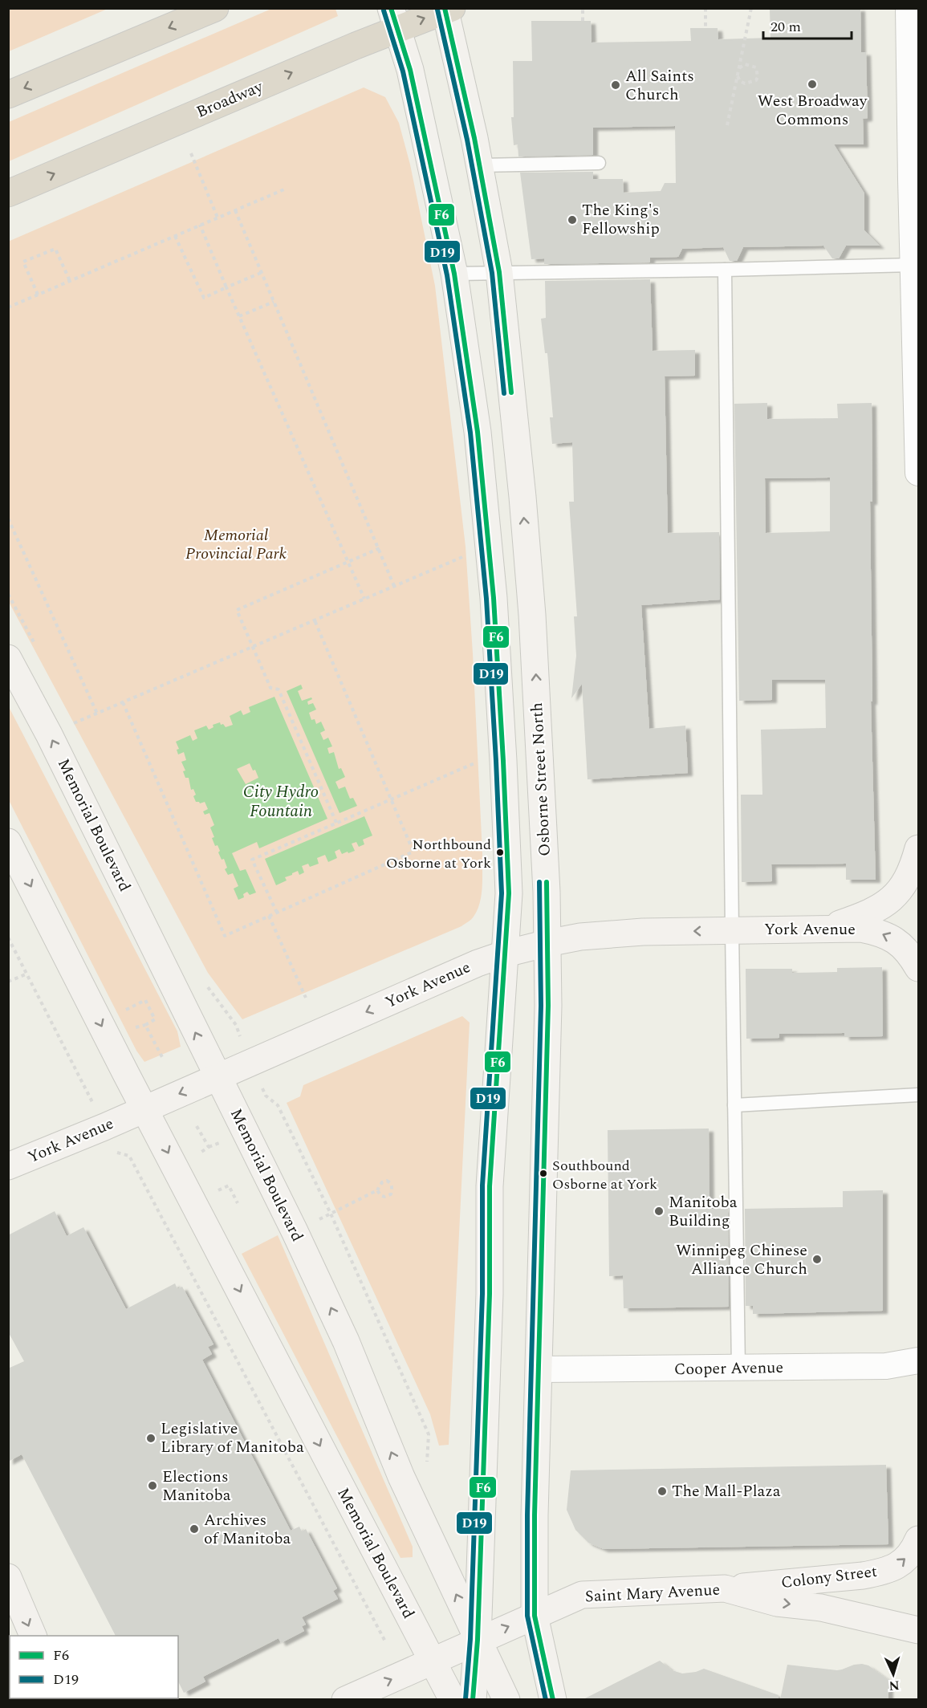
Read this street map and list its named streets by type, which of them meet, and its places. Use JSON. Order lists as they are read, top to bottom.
{
  "streets": {
    "highway": ["Broadway"],
    "main road": [
      "Osborne Street North",
      "Memorial Boulevard",
      "York Avenue",
      "Colony Street",
      "Saint Mary Avenue"
    ],
    "street": ["Cooper Avenue"]
  },
  "crossings": [
    ["Broadway", "Osborne Street North"],
    ["Osborne Street North", "York Avenue"],
    ["Osborne Street North", "Cooper Avenue"],
    ["Osborne Street North", "Saint Mary Avenue"],
    ["Memorial Boulevard", "York Avenue"],
    ["Memorial Boulevard", "Saint Mary Avenue"],
    ["Colony Street", "Saint Mary Avenue"]
  ],
  "one_way": ["York Avenue", "Colony Street", "Saint Mary Avenue"],
  "water": ["City Hydro Fountain"],
  "parks": ["Memorial Provincial Park"],
  "places": [
    "West Broadway Commons",
    "All Saints Church",
    "The King's Fellowship",
    "Northbound Osborne at York",
    "Southbound Osborne at York",
    "Manitoba Building",
    "Winnipeg Chinese Alliance Church",
    "Legislative Library of Manitoba",
    "Elections Manitoba",
    "The Mall-Plaza",
    "Archives of Manitoba"
  ],
  "lines": ["transit line F6", "transit line D19"],
  "legend": ["F6", "D19"],
  "scale_bar": "20 m",
  "north": "bottom"
}
